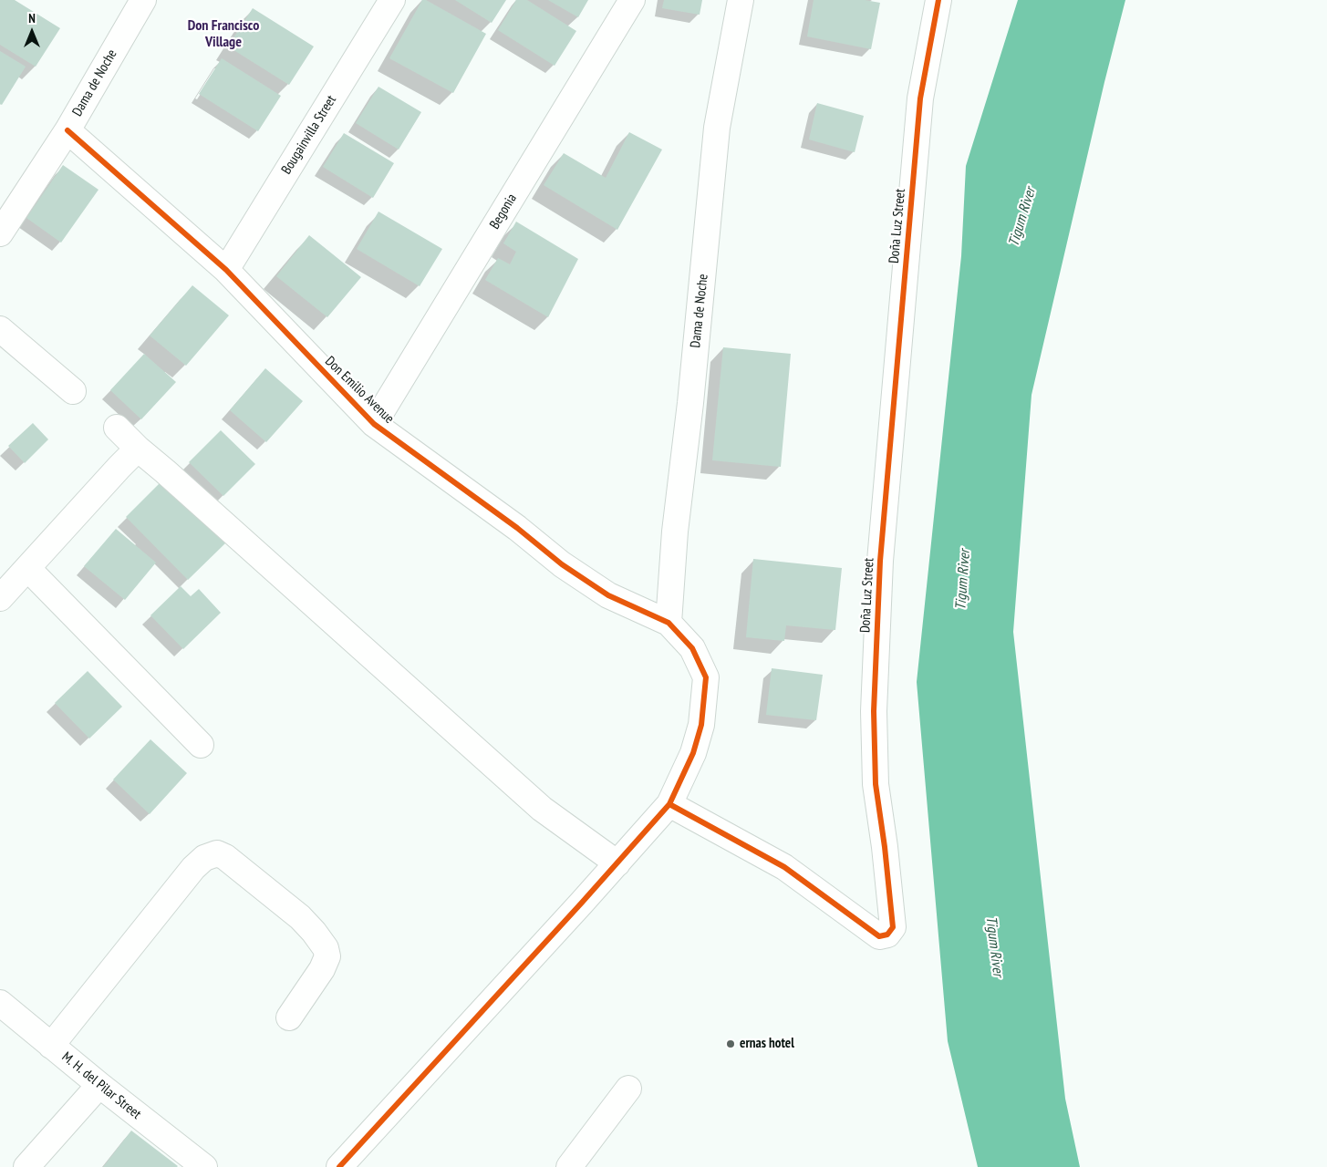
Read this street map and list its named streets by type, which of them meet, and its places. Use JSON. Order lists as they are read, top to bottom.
{
  "streets": {
    "street": [
      "Dama de Noche",
      "Bougainvilla Street",
      "Begonia",
      "Doña Luz Street",
      "Don Emilio Avenue",
      "M. H. del Pilar Street"
    ]
  },
  "crossings": [
    ["Dama de Noche", "Don Emilio Avenue"],
    ["Bougainvilla Street", "Don Emilio Avenue"],
    ["Begonia", "Don Emilio Avenue"]
  ],
  "districts": ["Don Francisco Village"],
  "water": ["Tigum River"],
  "places": ["ernas hotel"],
  "north": "top"
}
